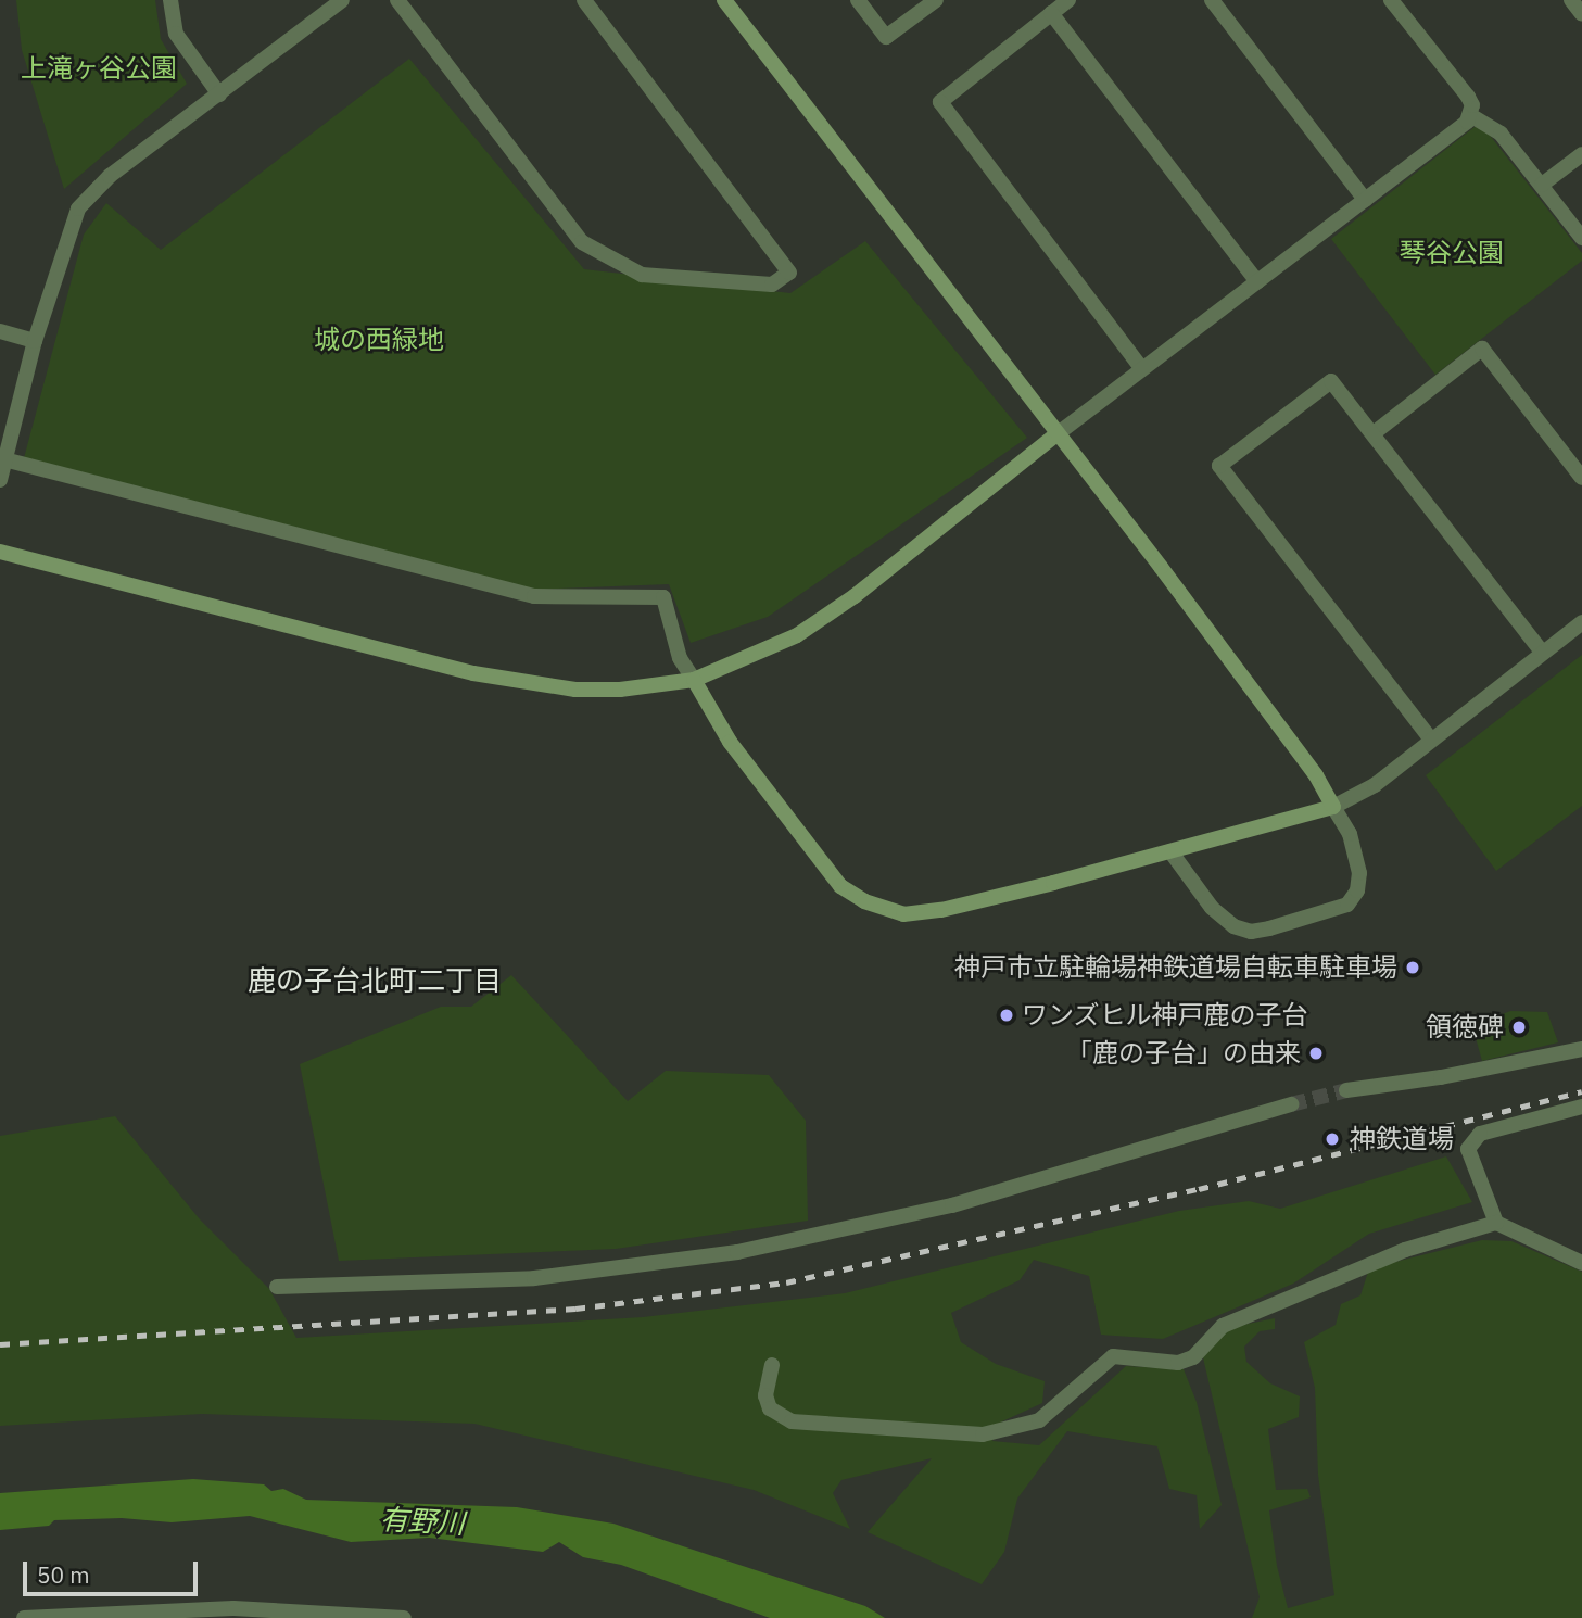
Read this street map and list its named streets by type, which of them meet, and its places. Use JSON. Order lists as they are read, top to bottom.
{
  "districts": ["鹿の子台北町二丁目"],
  "water": ["有野川"],
  "parks": ["上滝ヶ谷公園", "琴谷公園", "城の西緑地"],
  "places": [
    "神戸市立駐輪場神鉄道場自転車駐車場",
    "ワンズヒル神戸鹿の子台",
    "領徳碑",
    "「鹿の子台」の由来",
    "神鉄道場"
  ],
  "scale_bar": "50 m"
}
